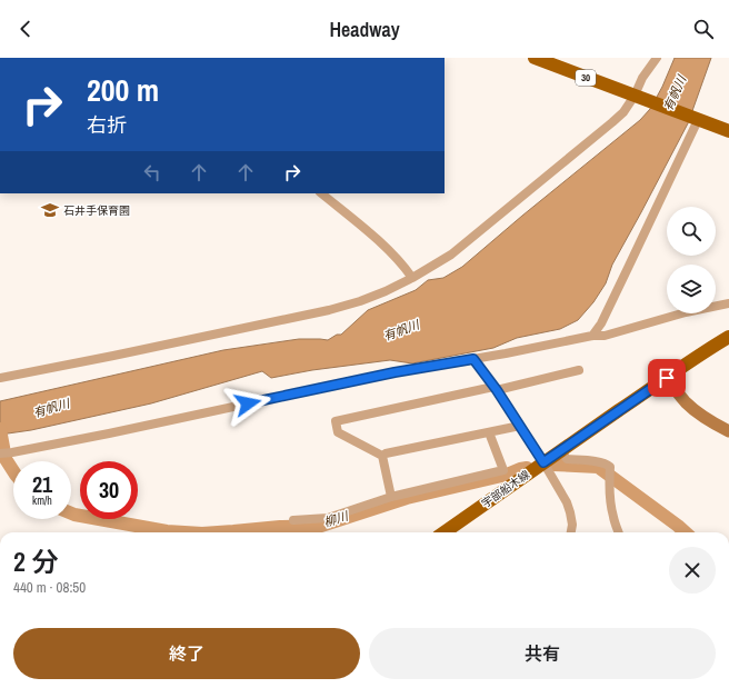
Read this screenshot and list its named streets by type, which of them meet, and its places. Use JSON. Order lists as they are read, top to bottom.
{
  "streets": {
    "main road": ["30", "宇部船木線"]
  },
  "water": ["有帆川", "柳川"],
  "places": {
    "school or university": ["石井手保育園"]
  },
  "page": {
    "header": "Headway",
    "turn": ["200 m", "右折"],
    "speed": "21 km/h",
    "limit": "30",
    "heading": ["2 分", "440 m · 08:50"],
    "buttons": ["終了", "共有"]
  }
}
